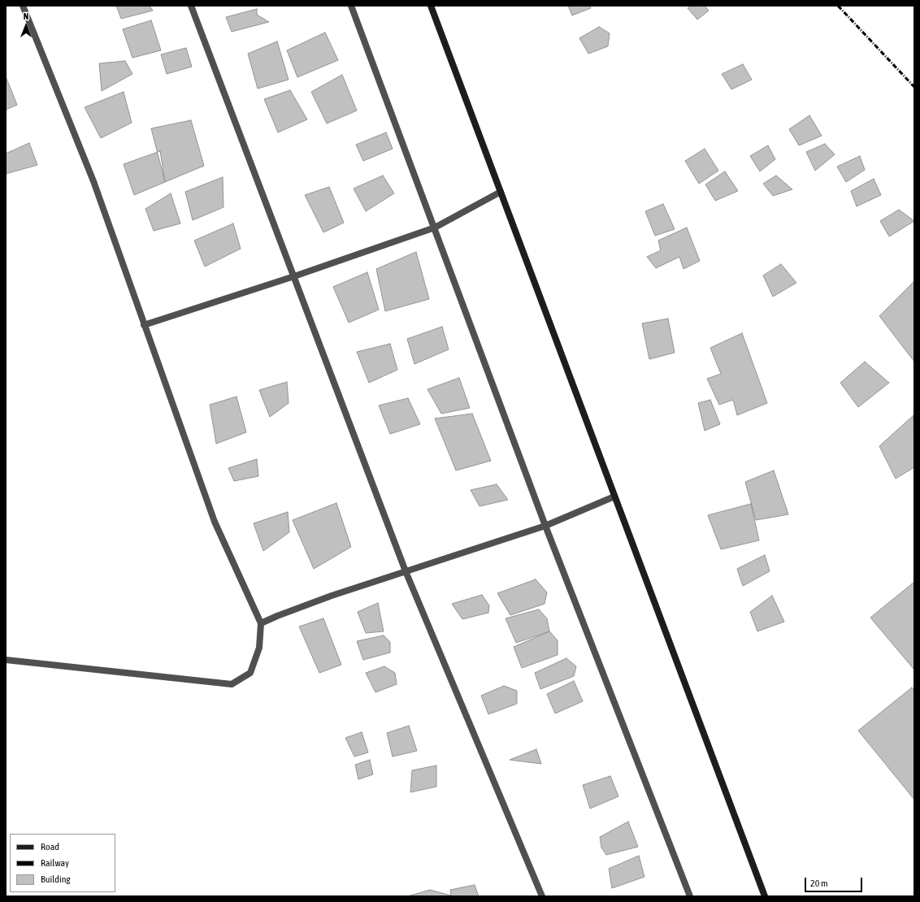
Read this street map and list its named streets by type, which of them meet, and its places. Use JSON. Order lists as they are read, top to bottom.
{
  "legend": ["Road", "Railway", "Building"],
  "scale_bar": "20 m",
  "north": "top"
}
